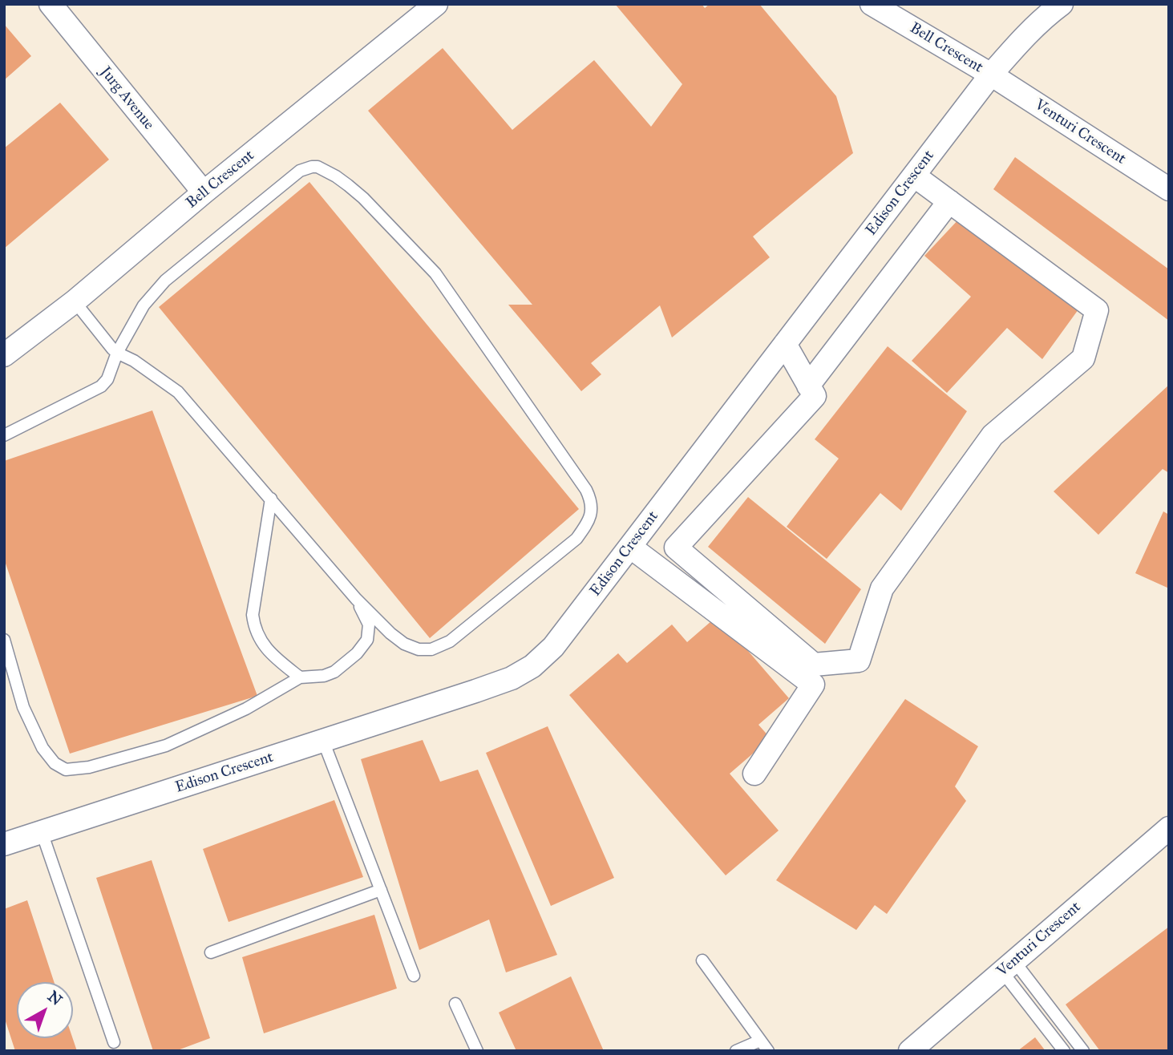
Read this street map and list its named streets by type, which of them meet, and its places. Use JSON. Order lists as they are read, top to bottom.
{
  "streets": {
    "street": [
      "Bell Crescent",
      "Jurg Avenue",
      "Venturi Crescent",
      "Edison Crescent"
    ]
  },
  "crossings": [
    ["Bell Crescent", "Jurg Avenue"],
    ["Bell Crescent", "Venturi Crescent"],
    ["Bell Crescent", "Edison Crescent"],
    ["Venturi Crescent", "Edison Crescent"]
  ],
  "north": "top right"
}
